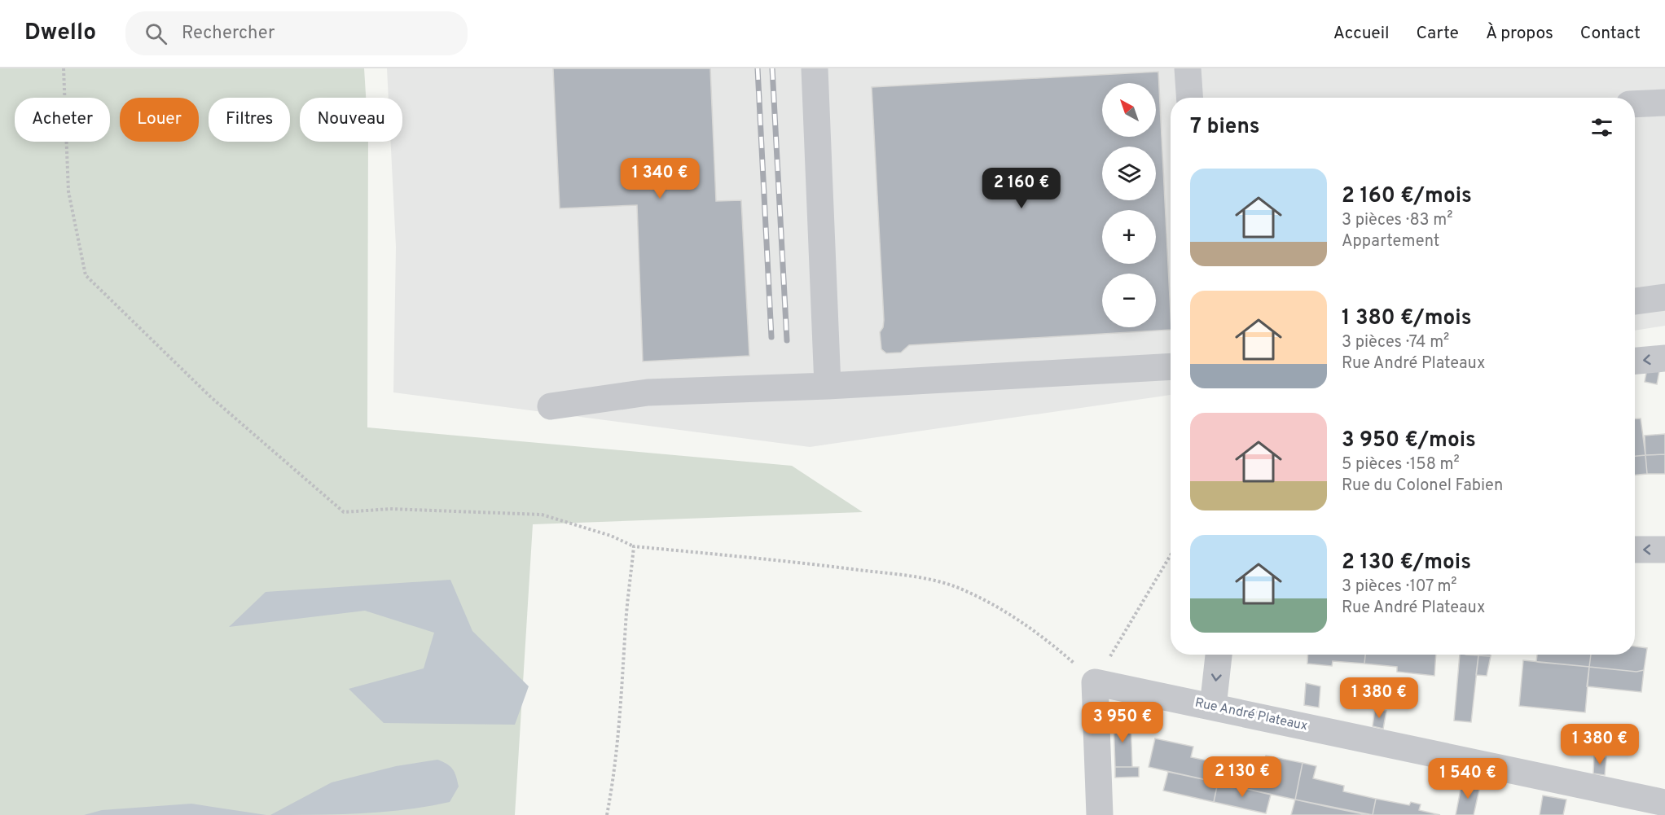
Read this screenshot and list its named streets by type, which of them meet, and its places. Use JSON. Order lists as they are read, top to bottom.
{
  "streets": {
    "street": ["Rue André Plateaux"]
  },
  "north": "top left",
  "page": {
    "header": "Dwello",
    "search": "Rechercher",
    "nav": [
      "Accueil",
      "Carte",
      "À propos",
      "Contact"
    ],
    "map_buttons": ["+", "−"],
    "chip": [
      "Acheter",
      "Louer",
      "Filtres",
      "Nouveau"
    ],
    "heading": "7 biens",
    "list": [
      {
        "name": "2 160 €/mois",
        "note": "3 pièces · 83 m² · Appartement"
      },
      {
        "name": "1 380 €/mois",
        "note": "3 pièces · 74 m² · Rue André Plateaux"
      },
      {
        "name": "3 950 €/mois",
        "note": "5 pièces · 158 m² · Rue du Colonel Fabien"
      },
      {
        "name": "2 130 €/mois",
        "note": "3 pièces · 107 m² · Rue André Plateaux"
      }
    ],
    "price": [
      "1 340 €",
      "2 160 €",
      "1 380 €",
      "3 950 €",
      "1 380 €",
      "2 130 €",
      "1 540 €"
    ]
  }
}
